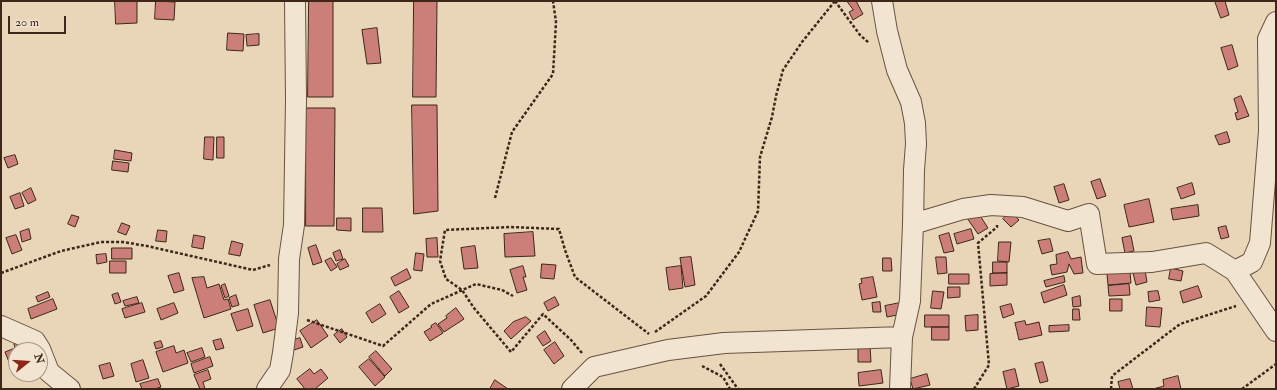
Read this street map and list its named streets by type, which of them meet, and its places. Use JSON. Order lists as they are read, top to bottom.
{
  "scale_bar": "20 m",
  "north": "right"
}
